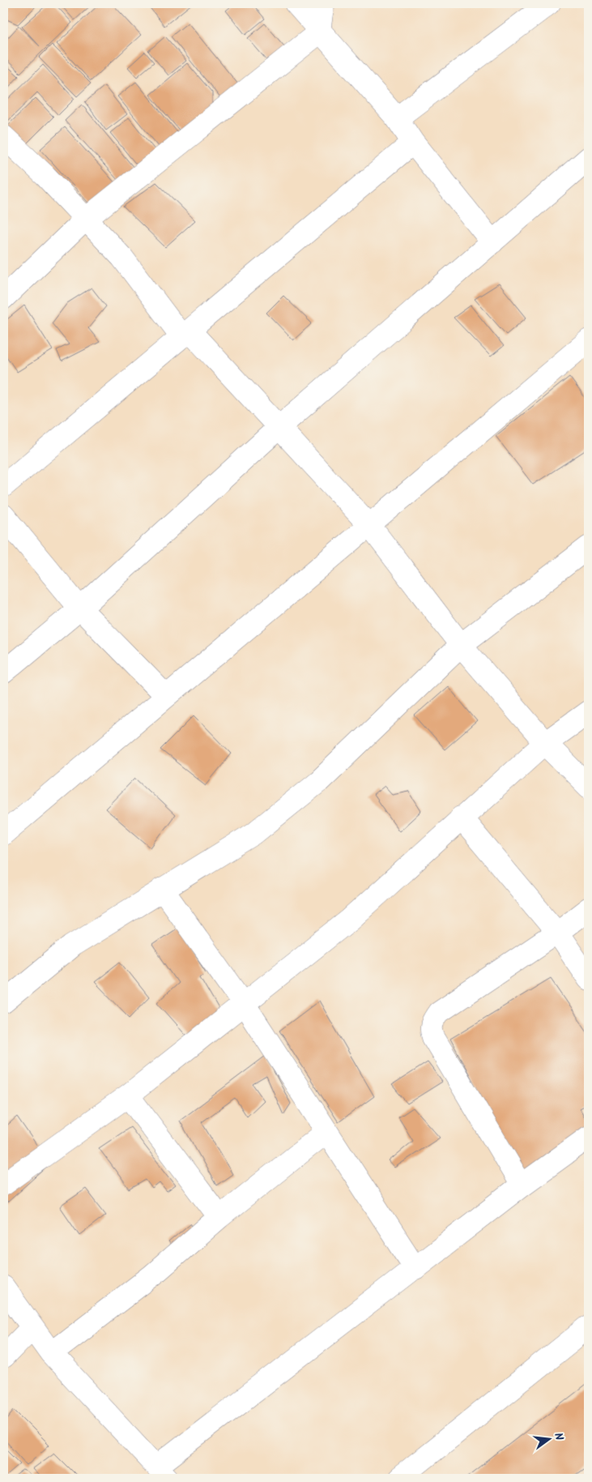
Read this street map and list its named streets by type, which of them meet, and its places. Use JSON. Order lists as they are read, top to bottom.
{
  "north": "right"
}
